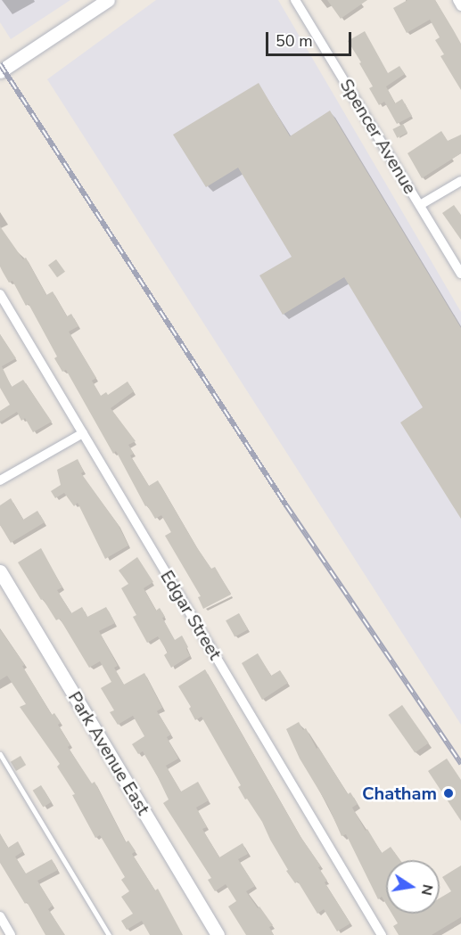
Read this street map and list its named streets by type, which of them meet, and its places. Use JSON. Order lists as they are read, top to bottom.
{
  "streets": {
    "main road": ["Park Avenue East"],
    "street": ["Spencer Avenue", "Edgar Street"]
  },
  "places": ["Chatham"],
  "scale_bar": "50 m",
  "north": "right"
}
